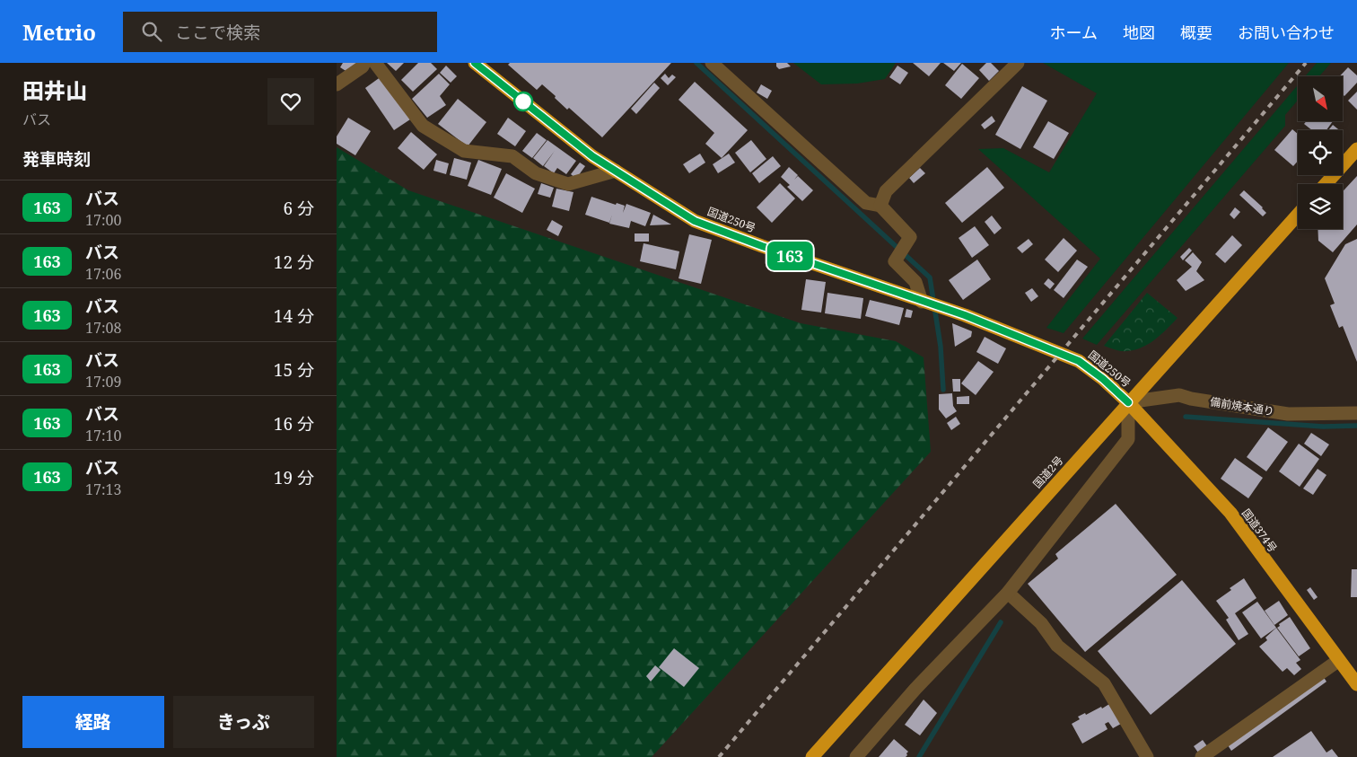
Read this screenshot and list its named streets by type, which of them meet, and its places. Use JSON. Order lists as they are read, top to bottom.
{
  "streets": {
    "highway": ["国道250号", "国道2号", "国道374号"],
    "street": ["備前焼本通り"]
  },
  "crossings": [
    ["国道250号", "備前焼本通り"],
    ["国道250号", "国道2号"],
    ["国道250号", "国道374号"],
    ["備前焼本通り", "国道2号"],
    ["備前焼本通り", "国道374号"],
    ["国道2号", "国道374号"]
  ],
  "lines": ["bus line 163"],
  "north": "bottom right",
  "page": {
    "header": "Metrio",
    "search": "ここで検索",
    "nav": [
      "ホーム",
      "地図",
      "概要",
      "お問い合わせ"
    ],
    "heading": [
      ["田井山", "バス"],
      "発車時刻"
    ],
    "on_map": "163",
    "list": [
      {
        "mark": "163",
        "name": "バス",
        "note": "17:00",
        "value": "6 分"
      },
      {
        "mark": "163",
        "name": "バス",
        "note": "17:06",
        "value": "12 分"
      },
      {
        "mark": "163",
        "name": "バス",
        "note": "17:08",
        "value": "14 分"
      },
      {
        "mark": "163",
        "name": "バス",
        "note": "17:09",
        "value": "15 分"
      },
      {
        "mark": "163",
        "name": "バス",
        "note": "17:10",
        "value": "16 分"
      },
      {
        "mark": "163",
        "name": "バス",
        "note": "17:13",
        "value": "19 分"
      }
    ],
    "buttons": ["経路", "きっぷ"]
  }
}
